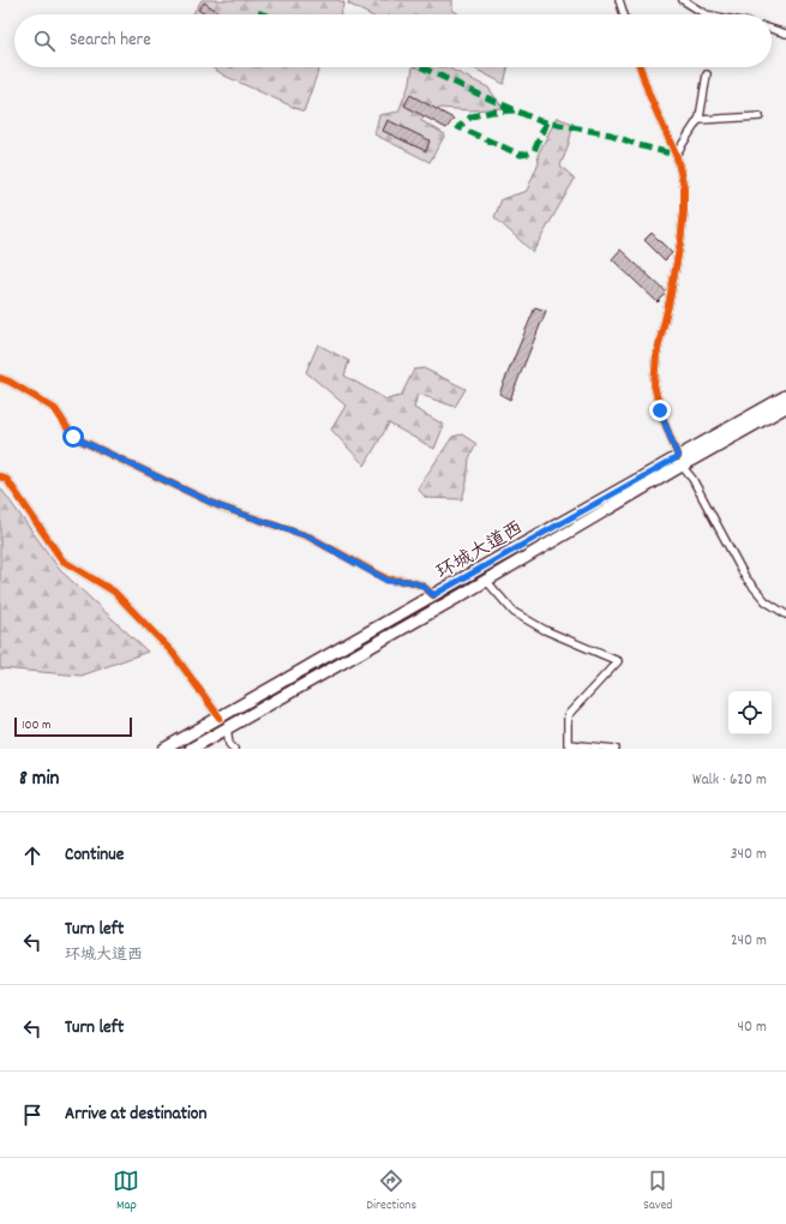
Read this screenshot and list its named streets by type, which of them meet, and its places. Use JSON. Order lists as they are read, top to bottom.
{
  "streets": {
    "main road": ["环城大道西"]
  },
  "scale_bar": "100 m",
  "page": {
    "search": "Search here",
    "scale": "100 m",
    "heading": ["8 min", "Walk · 620 m"],
    "list": [
      ["Continue", "340 m"],
      ["Turn left", "环城大道西", "240 m"],
      ["Turn left", "40 m"],
      "Arrive at destination"
    ],
    "nav": ["Map", "Directions", "Saved"]
  }
}
